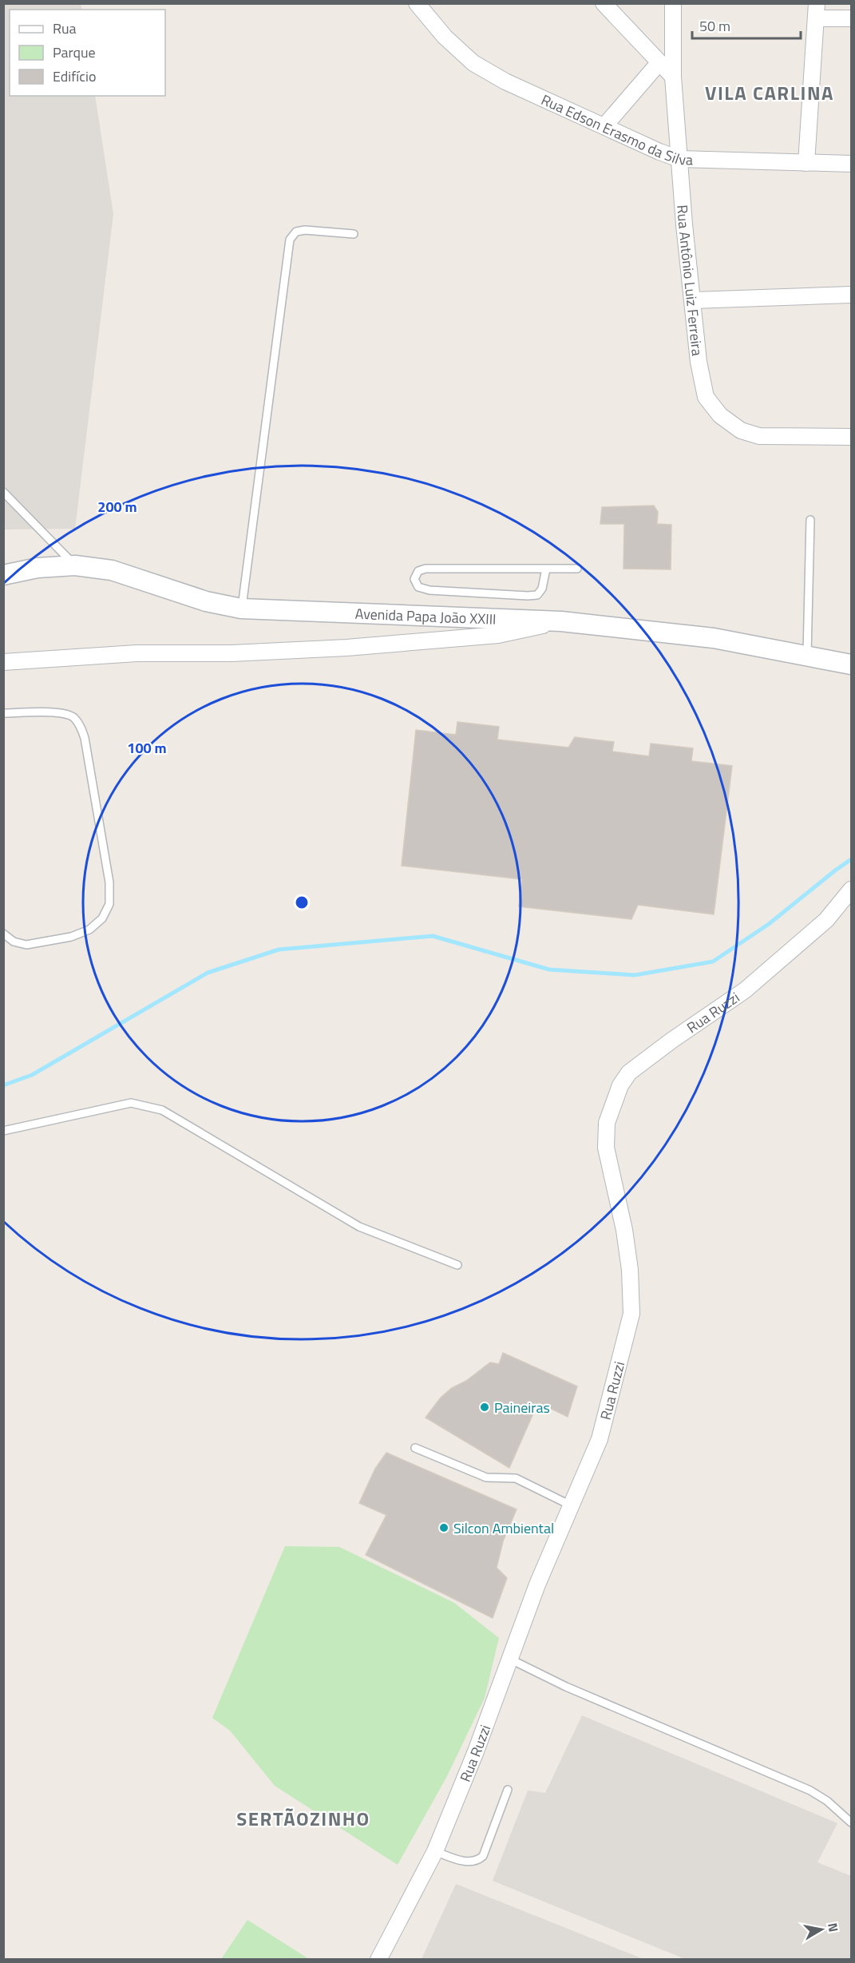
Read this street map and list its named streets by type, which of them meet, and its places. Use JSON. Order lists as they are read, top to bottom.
{
  "streets": {
    "street": [
      "Rua Edson Erasmo da Silva",
      "Rua Antônio Luiz Ferreira",
      "Avenida Papa João XXIII",
      "Rua Ruzzi"
    ]
  },
  "crossings": [
    ["Rua Edson Erasmo da Silva", "Rua Antônio Luiz Ferreira"]
  ],
  "districts": ["VILA CARLINA", "SERTÃOZINHO"],
  "places": ["Paineiras", "Silcon Ambiental"],
  "legend": ["Rua", "Parque", "Edifício"],
  "scale_bar": "50 m",
  "north": "right",
  "rings": ["200 m", "100 m"]
}
